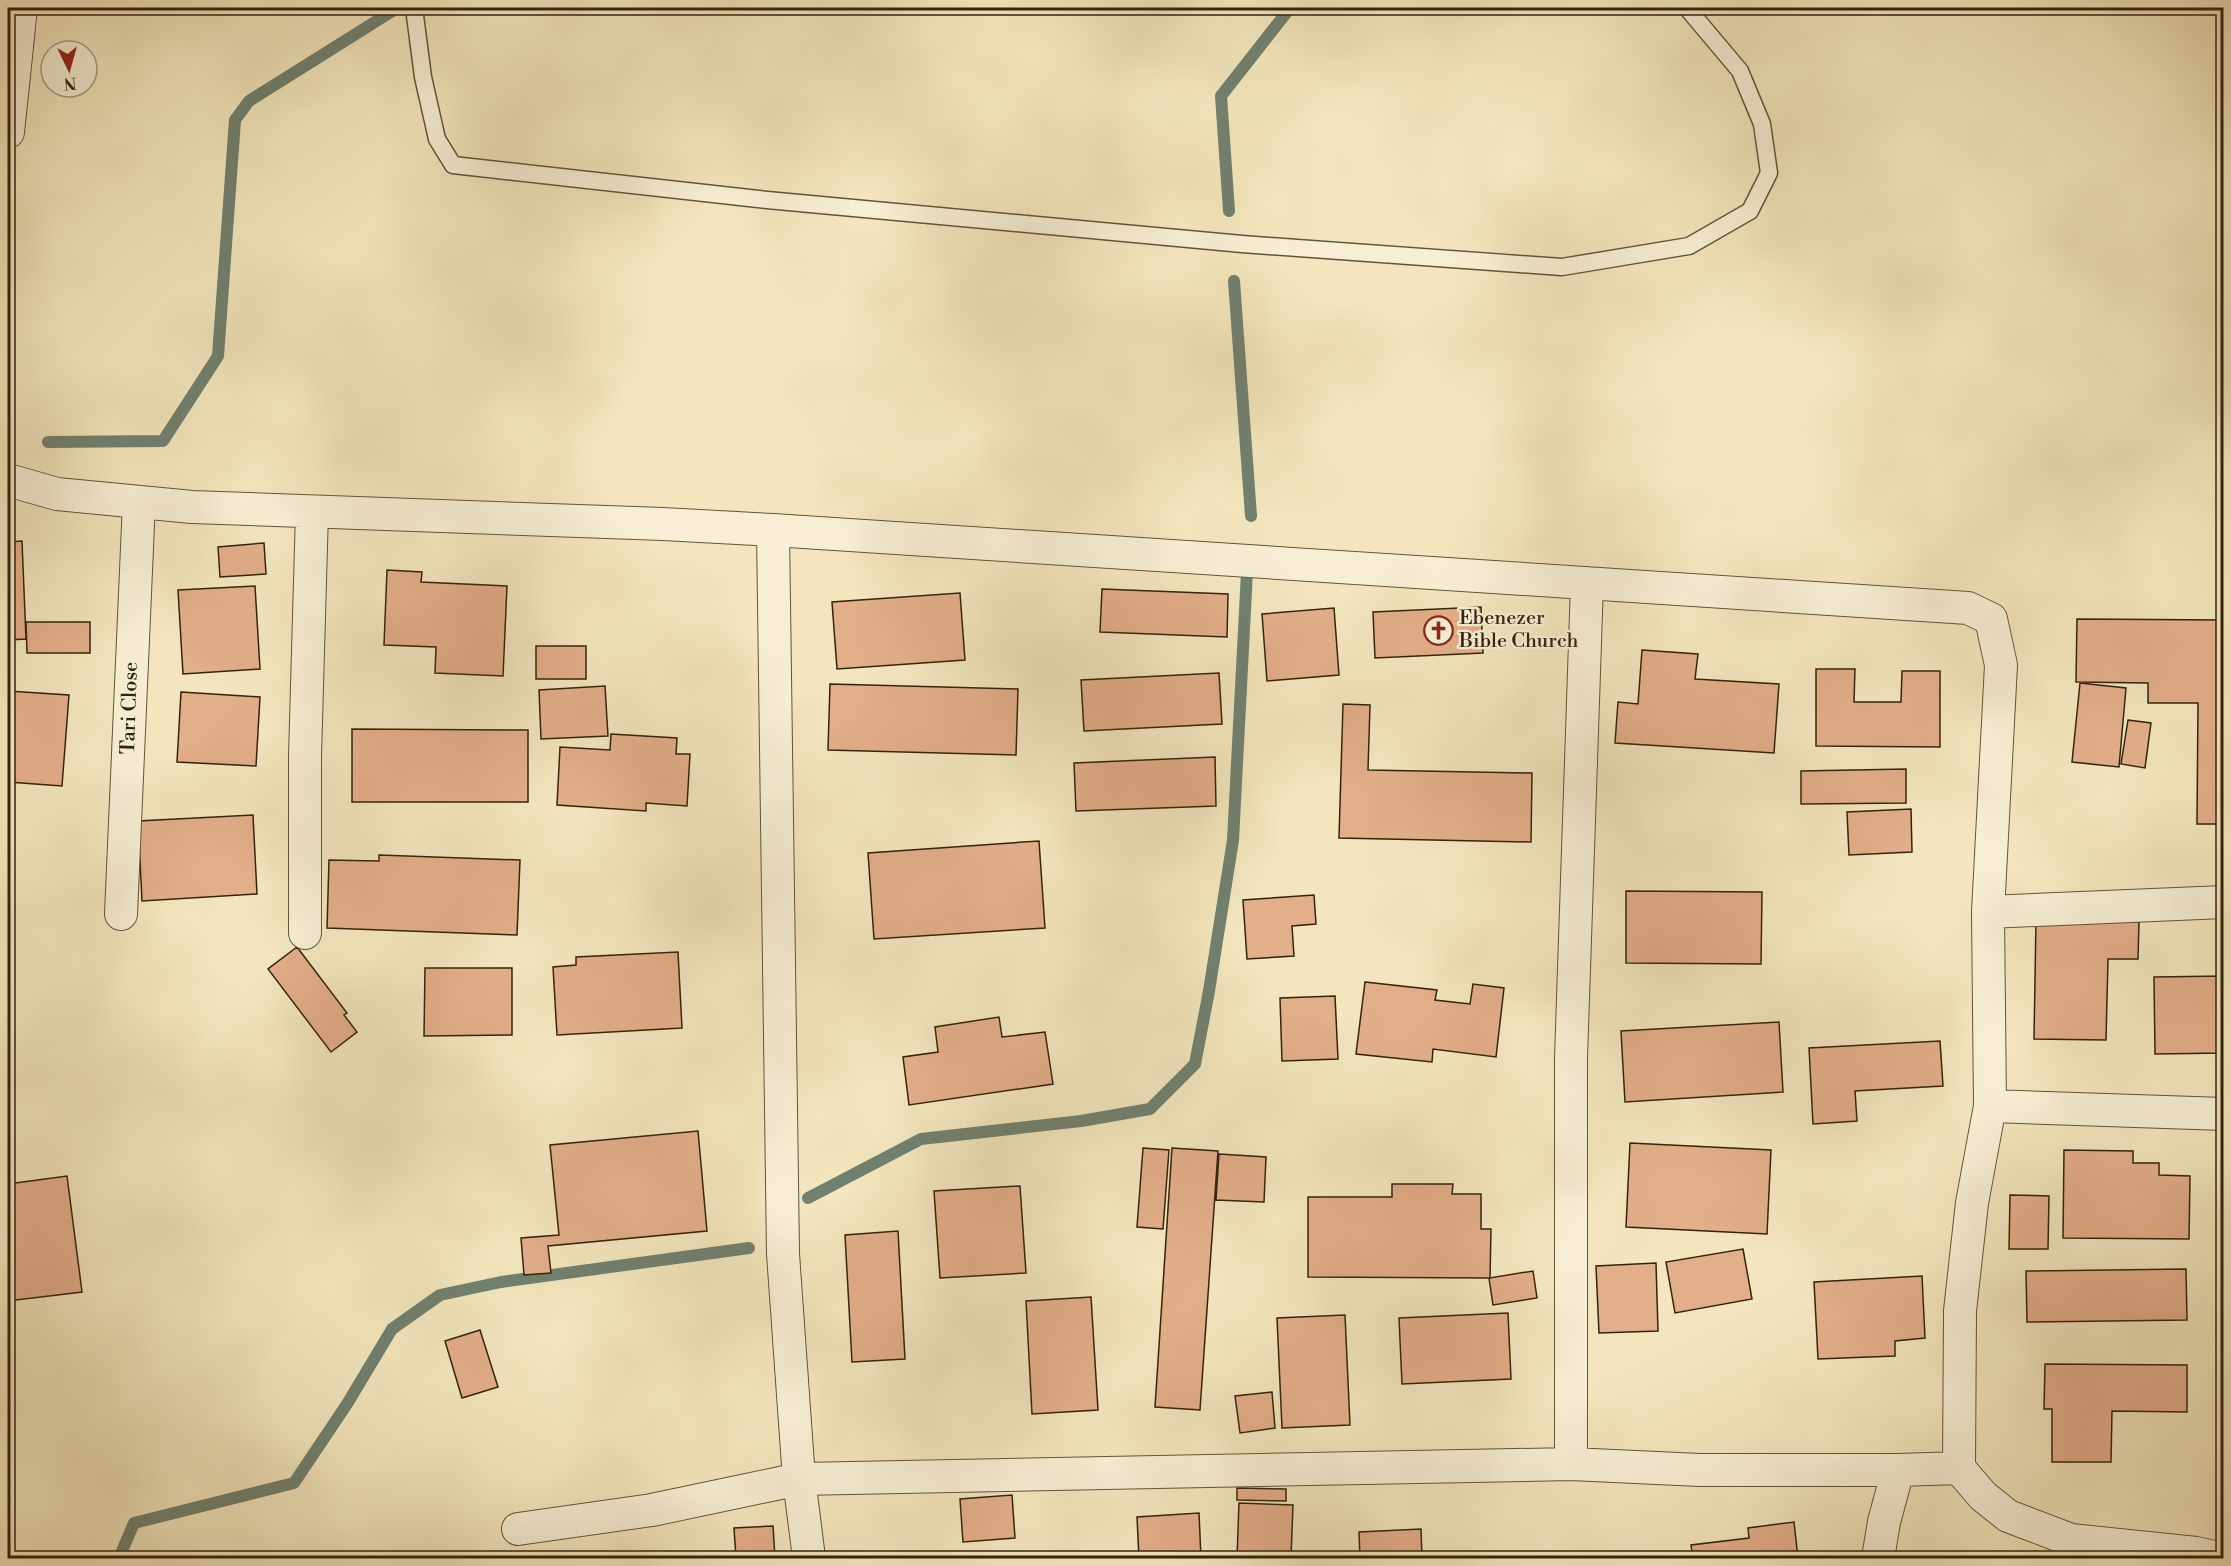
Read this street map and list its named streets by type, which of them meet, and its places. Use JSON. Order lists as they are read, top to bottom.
{
  "streets": {
    "street": ["Tari Close"]
  },
  "places": {
    "church": ["Ebenezer Bible Church"]
  },
  "north": "bottom"
}
